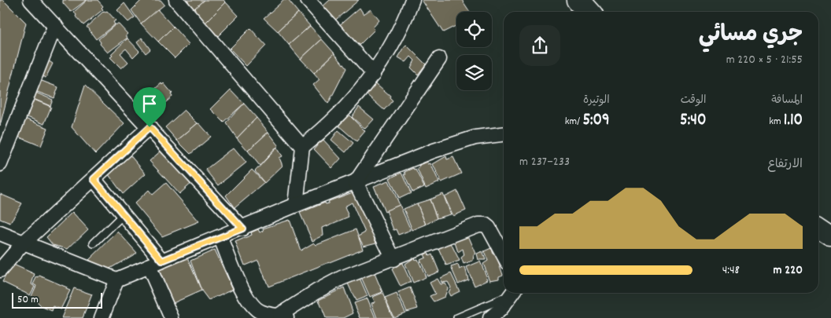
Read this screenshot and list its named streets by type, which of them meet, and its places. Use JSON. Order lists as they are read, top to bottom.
{
  "scale_bar": "50 m",
  "page": {
    "heading": ["جري مسائي", "21:55 · 5 × 220 m"],
    "stats": [
      ["المسافة", "1.10 km"],
      ["الوقت", "5:40"],
      ["الوتيرة", "5:09 /km"]
    ],
    "chart": ["الارتفاع", "233–237 m"],
    "list": [
      {
        "name": "220 m",
        "note": "4:48"
      }
    ],
    "scale": "50 m"
  }
}
